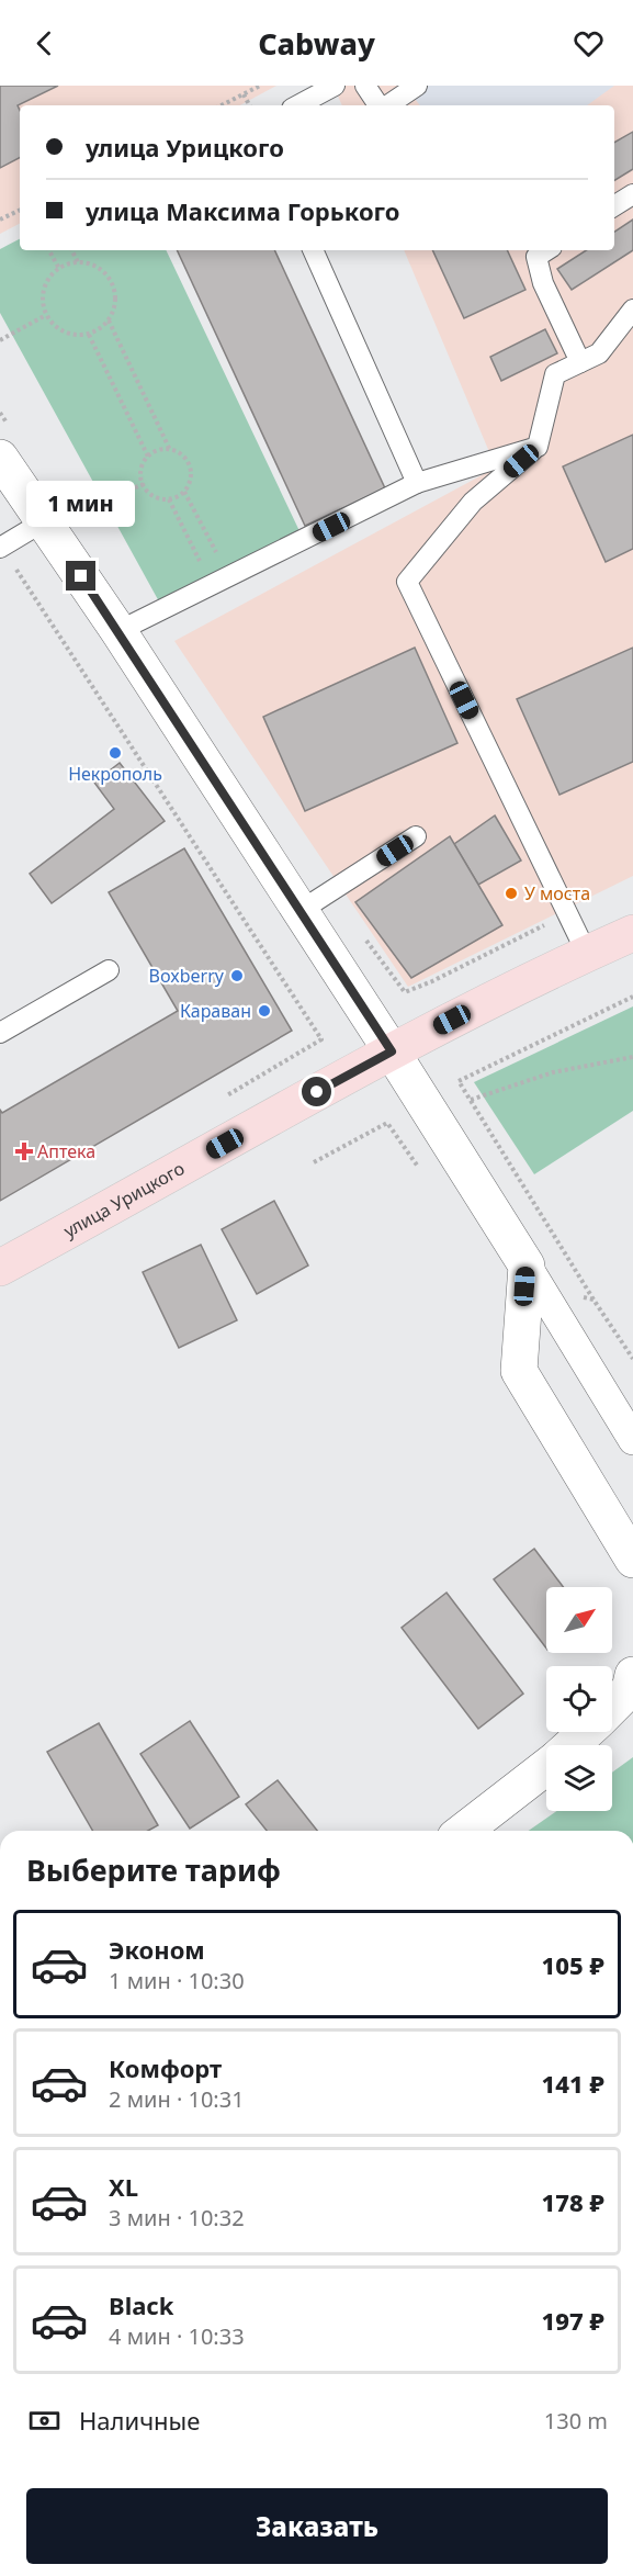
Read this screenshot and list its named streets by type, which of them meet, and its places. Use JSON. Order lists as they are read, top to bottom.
{
  "streets": {
    "main road": ["улица Урицкого"]
  },
  "places": {
    "other": [
      "Некрополь",
      "У моста",
      "Boxberry",
      "Караван"
    ],
    "health": ["Аптека"]
  },
  "north": "top right",
  "page": {
    "header": "Cabway",
    "banner": ["улица Урицкого", "улица Максима Горького"],
    "bubble": "1 мин",
    "heading": "Выберите тариф",
    "list": [
      {
        "name": "Эконом",
        "note": "1 мин · 10:30",
        "value": "105 ₽"
      },
      {
        "name": "Комфорт",
        "note": "2 мин · 10:31",
        "value": "141 ₽"
      },
      {
        "name": "XL",
        "note": "3 мин · 10:32",
        "value": "178 ₽"
      },
      {
        "name": "Black",
        "note": "4 мин · 10:33",
        "value": "197 ₽"
      }
    ],
    "pay": ["Наличные", "130 m"],
    "buttons": "Заказать"
  }
}
